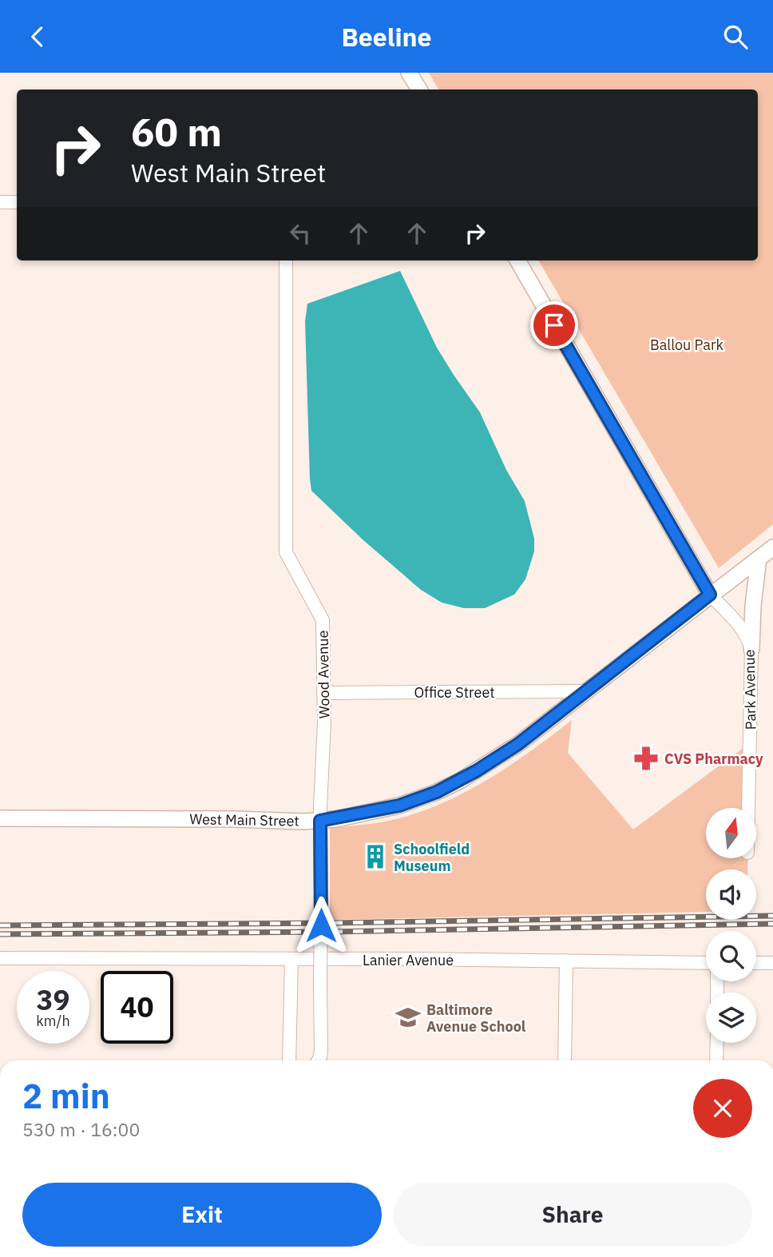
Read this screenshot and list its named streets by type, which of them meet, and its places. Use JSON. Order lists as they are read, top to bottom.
{
  "streets": {
    "main road": ["Park Avenue", "West Main Street"],
    "street": ["Wood Avenue", "Office Street", "Lanier Avenue"]
  },
  "crossings": [
    ["Wood Avenue", "Office Street"],
    ["Wood Avenue", "West Main Street"],
    ["Park Avenue", "West Main Street"],
    ["Office Street", "West Main Street"]
  ],
  "parks": ["Ballou Park"],
  "places": {
    "pharmacy": ["CVS Pharmacy"],
    "building": ["Schoolfield Museum"],
    "school or university": ["Baltimore Avenue School"]
  },
  "north": "top",
  "page": {
    "header": "Beeline",
    "turn": ["60 m", "West Main Street"],
    "speed": "39 km/h",
    "limit": "40",
    "heading": ["2 min", "530 m · 16:00"],
    "buttons": ["Exit", "Share"]
  }
}
